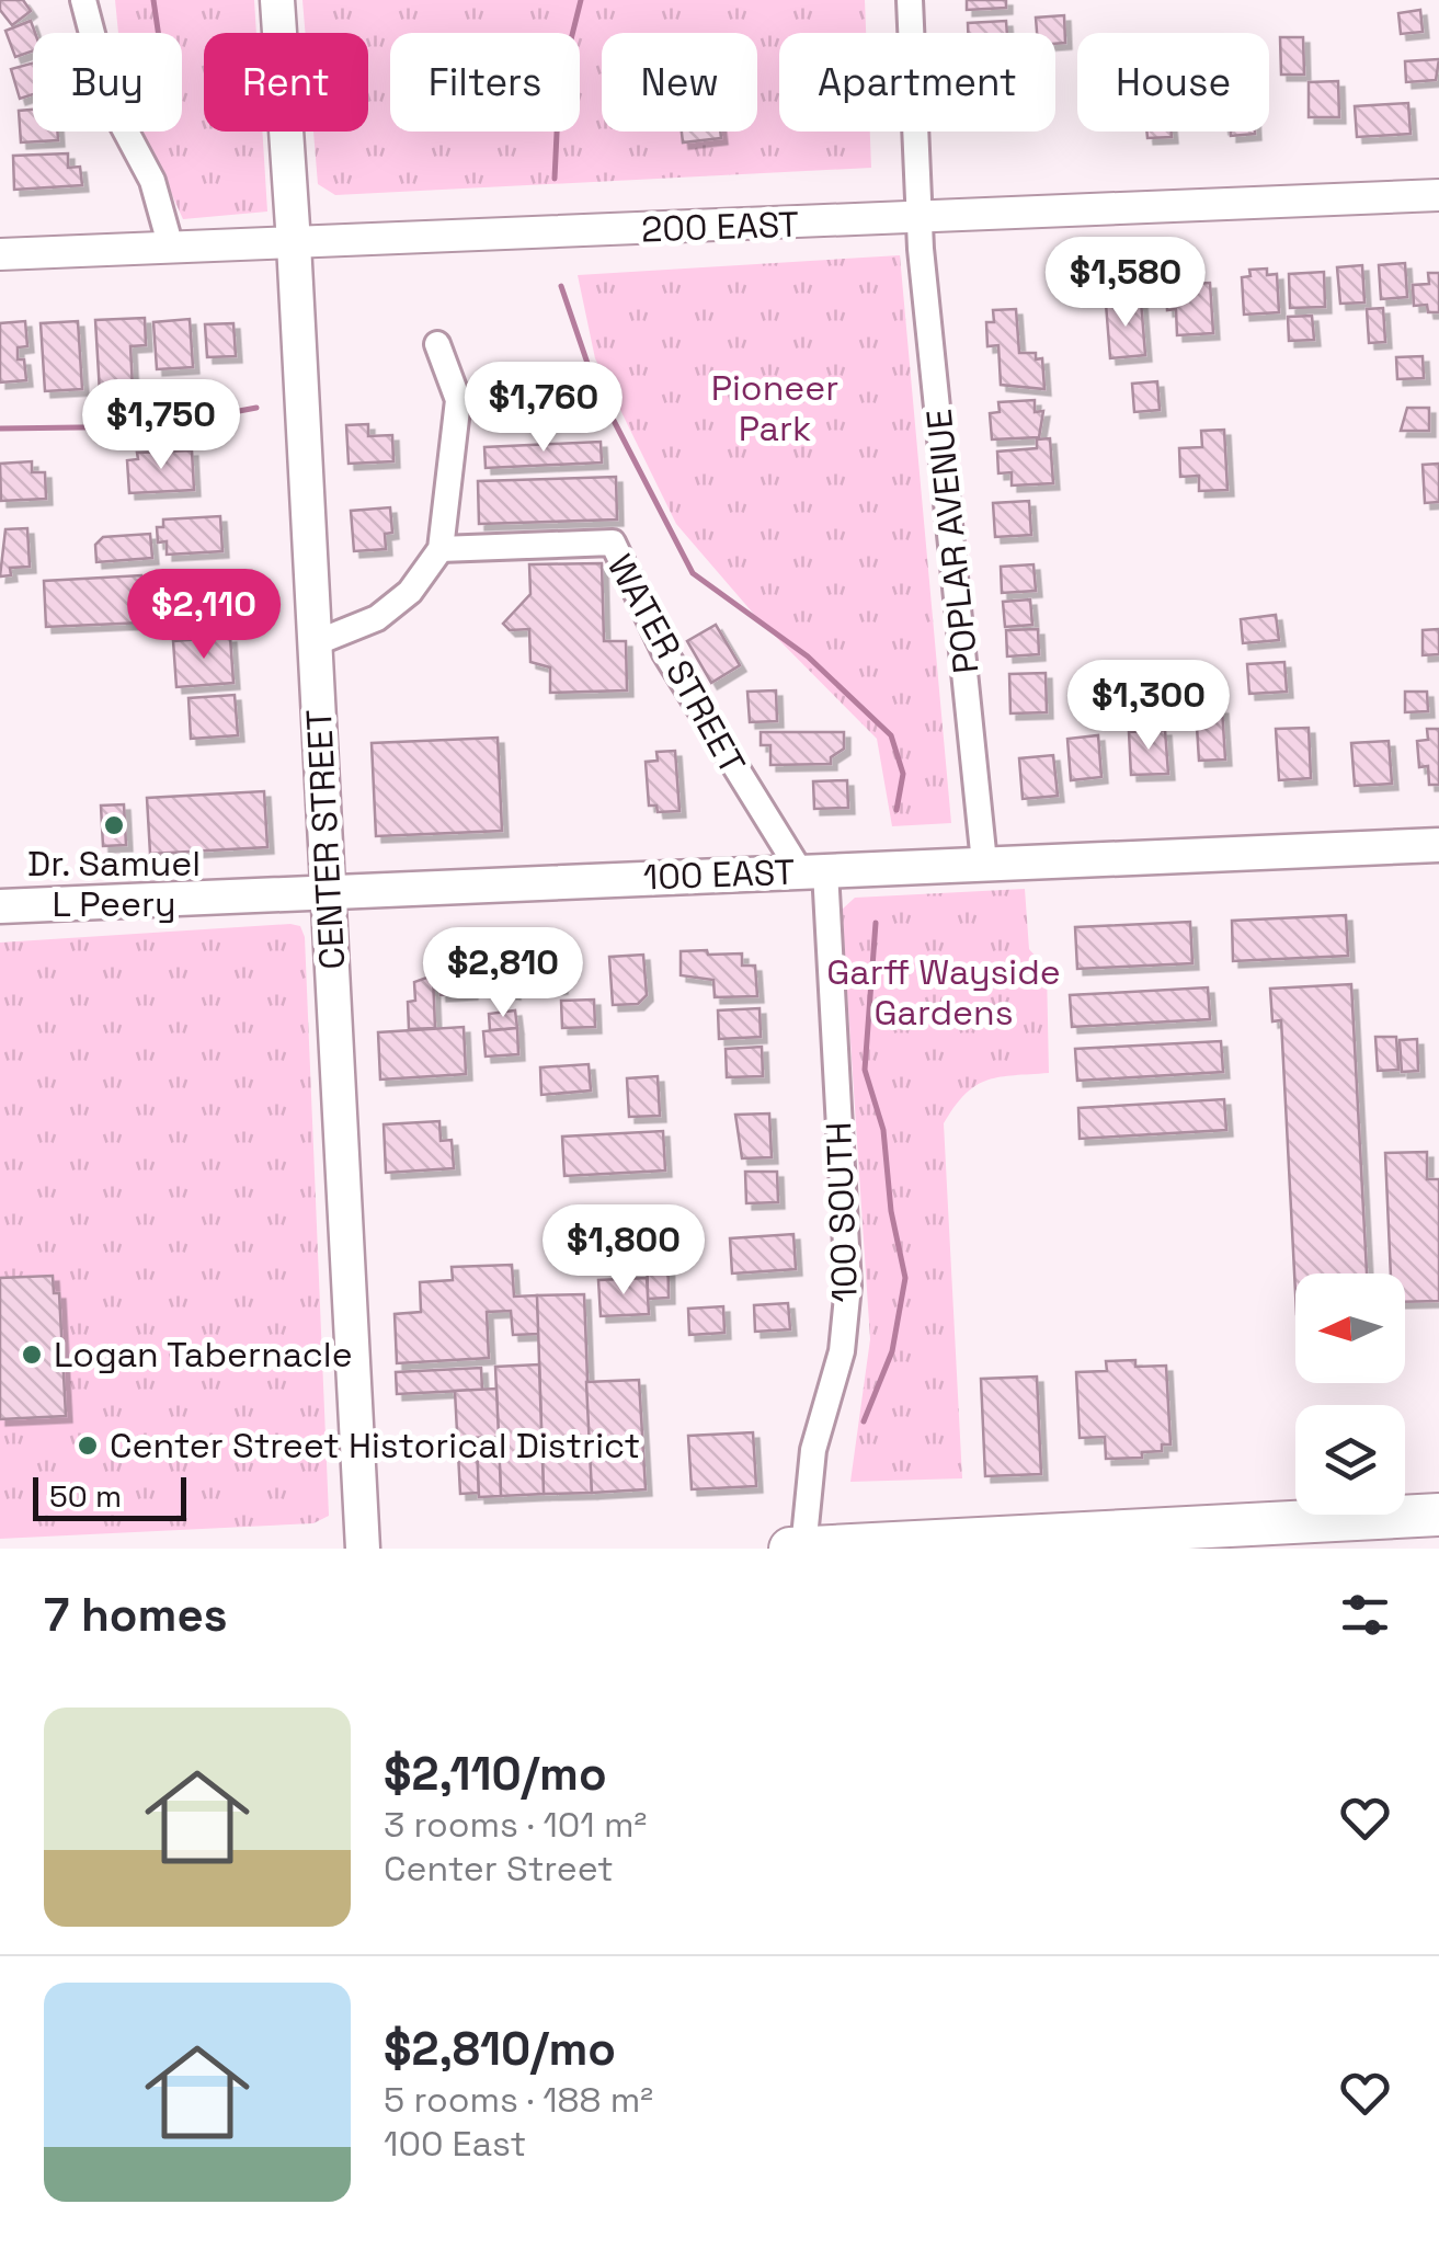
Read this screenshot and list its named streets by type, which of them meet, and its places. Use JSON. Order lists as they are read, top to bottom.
{
  "streets": {
    "main road": ["CENTER STREET", "100 EAST"],
    "street": [
      "200 EAST",
      "POPLAR AVENUE",
      "WATER STREET",
      "100 SOUTH"
    ]
  },
  "crossings": [
    ["200 EAST", "POPLAR AVENUE"],
    ["200 EAST", "CENTER STREET"],
    ["POPLAR AVENUE", "100 EAST"],
    ["WATER STREET", "100 EAST"],
    ["WATER STREET", "100 SOUTH"],
    ["CENTER STREET", "100 EAST"],
    ["100 EAST", "100 SOUTH"]
  ],
  "parks": ["Pioneer Park", "Garff Wayside Gardens"],
  "places": ["Dr. Samuel L Peery", "Logan Tabernacle", "Center Street Historical District"],
  "scale_bar": "50 m",
  "north": "left",
  "page": {
    "chip": [
      "Buy",
      "Rent",
      "Filters",
      "New",
      "Apartment",
      "House"
    ],
    "price": [
      "$1,580",
      "$1,760",
      "$1,750",
      "$2,110",
      "$1,300",
      "$2,810",
      "$1,800"
    ],
    "scale": "50 m",
    "heading": "7 homes",
    "list": [
      {
        "name": "$2,110/mo",
        "note": "3 rooms · 101 m² · Center Street"
      },
      {
        "name": "$2,810/mo",
        "note": "5 rooms · 188 m² · 100 East"
      }
    ]
  }
}
